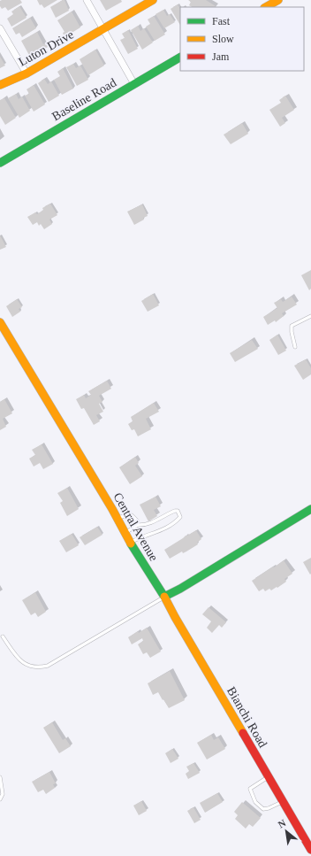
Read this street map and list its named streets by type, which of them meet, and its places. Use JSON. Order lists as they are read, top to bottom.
{
  "streets": {
    "street": [
      "Luton Drive",
      "Baseline Road",
      "Central Avenue",
      "Bianchi Road"
    ]
  },
  "crossings": [
    ["Central Avenue", "Bianchi Road"]
  ],
  "legend": ["Fast", "Slow", "Jam"],
  "north": "top left"
}
